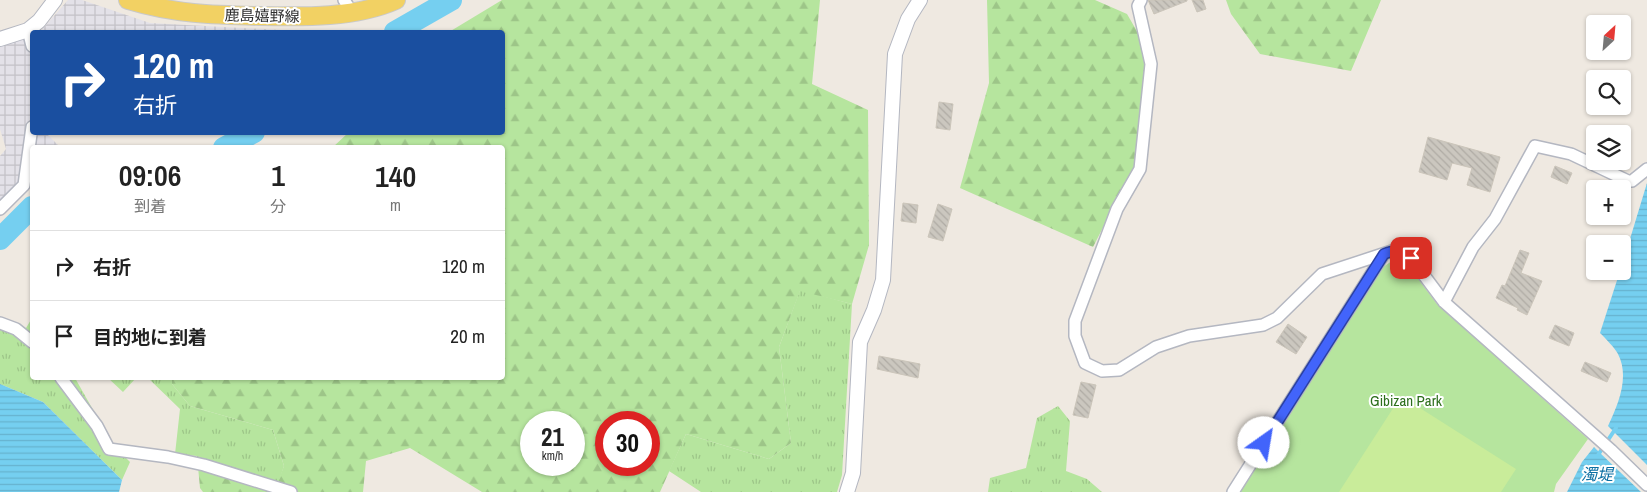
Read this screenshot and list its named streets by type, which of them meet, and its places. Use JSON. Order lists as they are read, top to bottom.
{
  "streets": {
    "main road": ["鹿島嬉野線"]
  },
  "water": ["濁堤"],
  "parks": ["Gibizan Park"],
  "north": "top right",
  "page": {
    "map_buttons": ["+", "−"],
    "turn": ["120 m", "右折"],
    "eta": [
      "09:06",
      "到着",
      "1",
      "分",
      "140",
      "m"
    ],
    "list": [
      {
        "name": "右折",
        "value": "120 m"
      },
      {
        "name": "目的地に到着",
        "value": "20 m"
      }
    ],
    "speed": "21 km/h",
    "limit": "30"
  }
}
